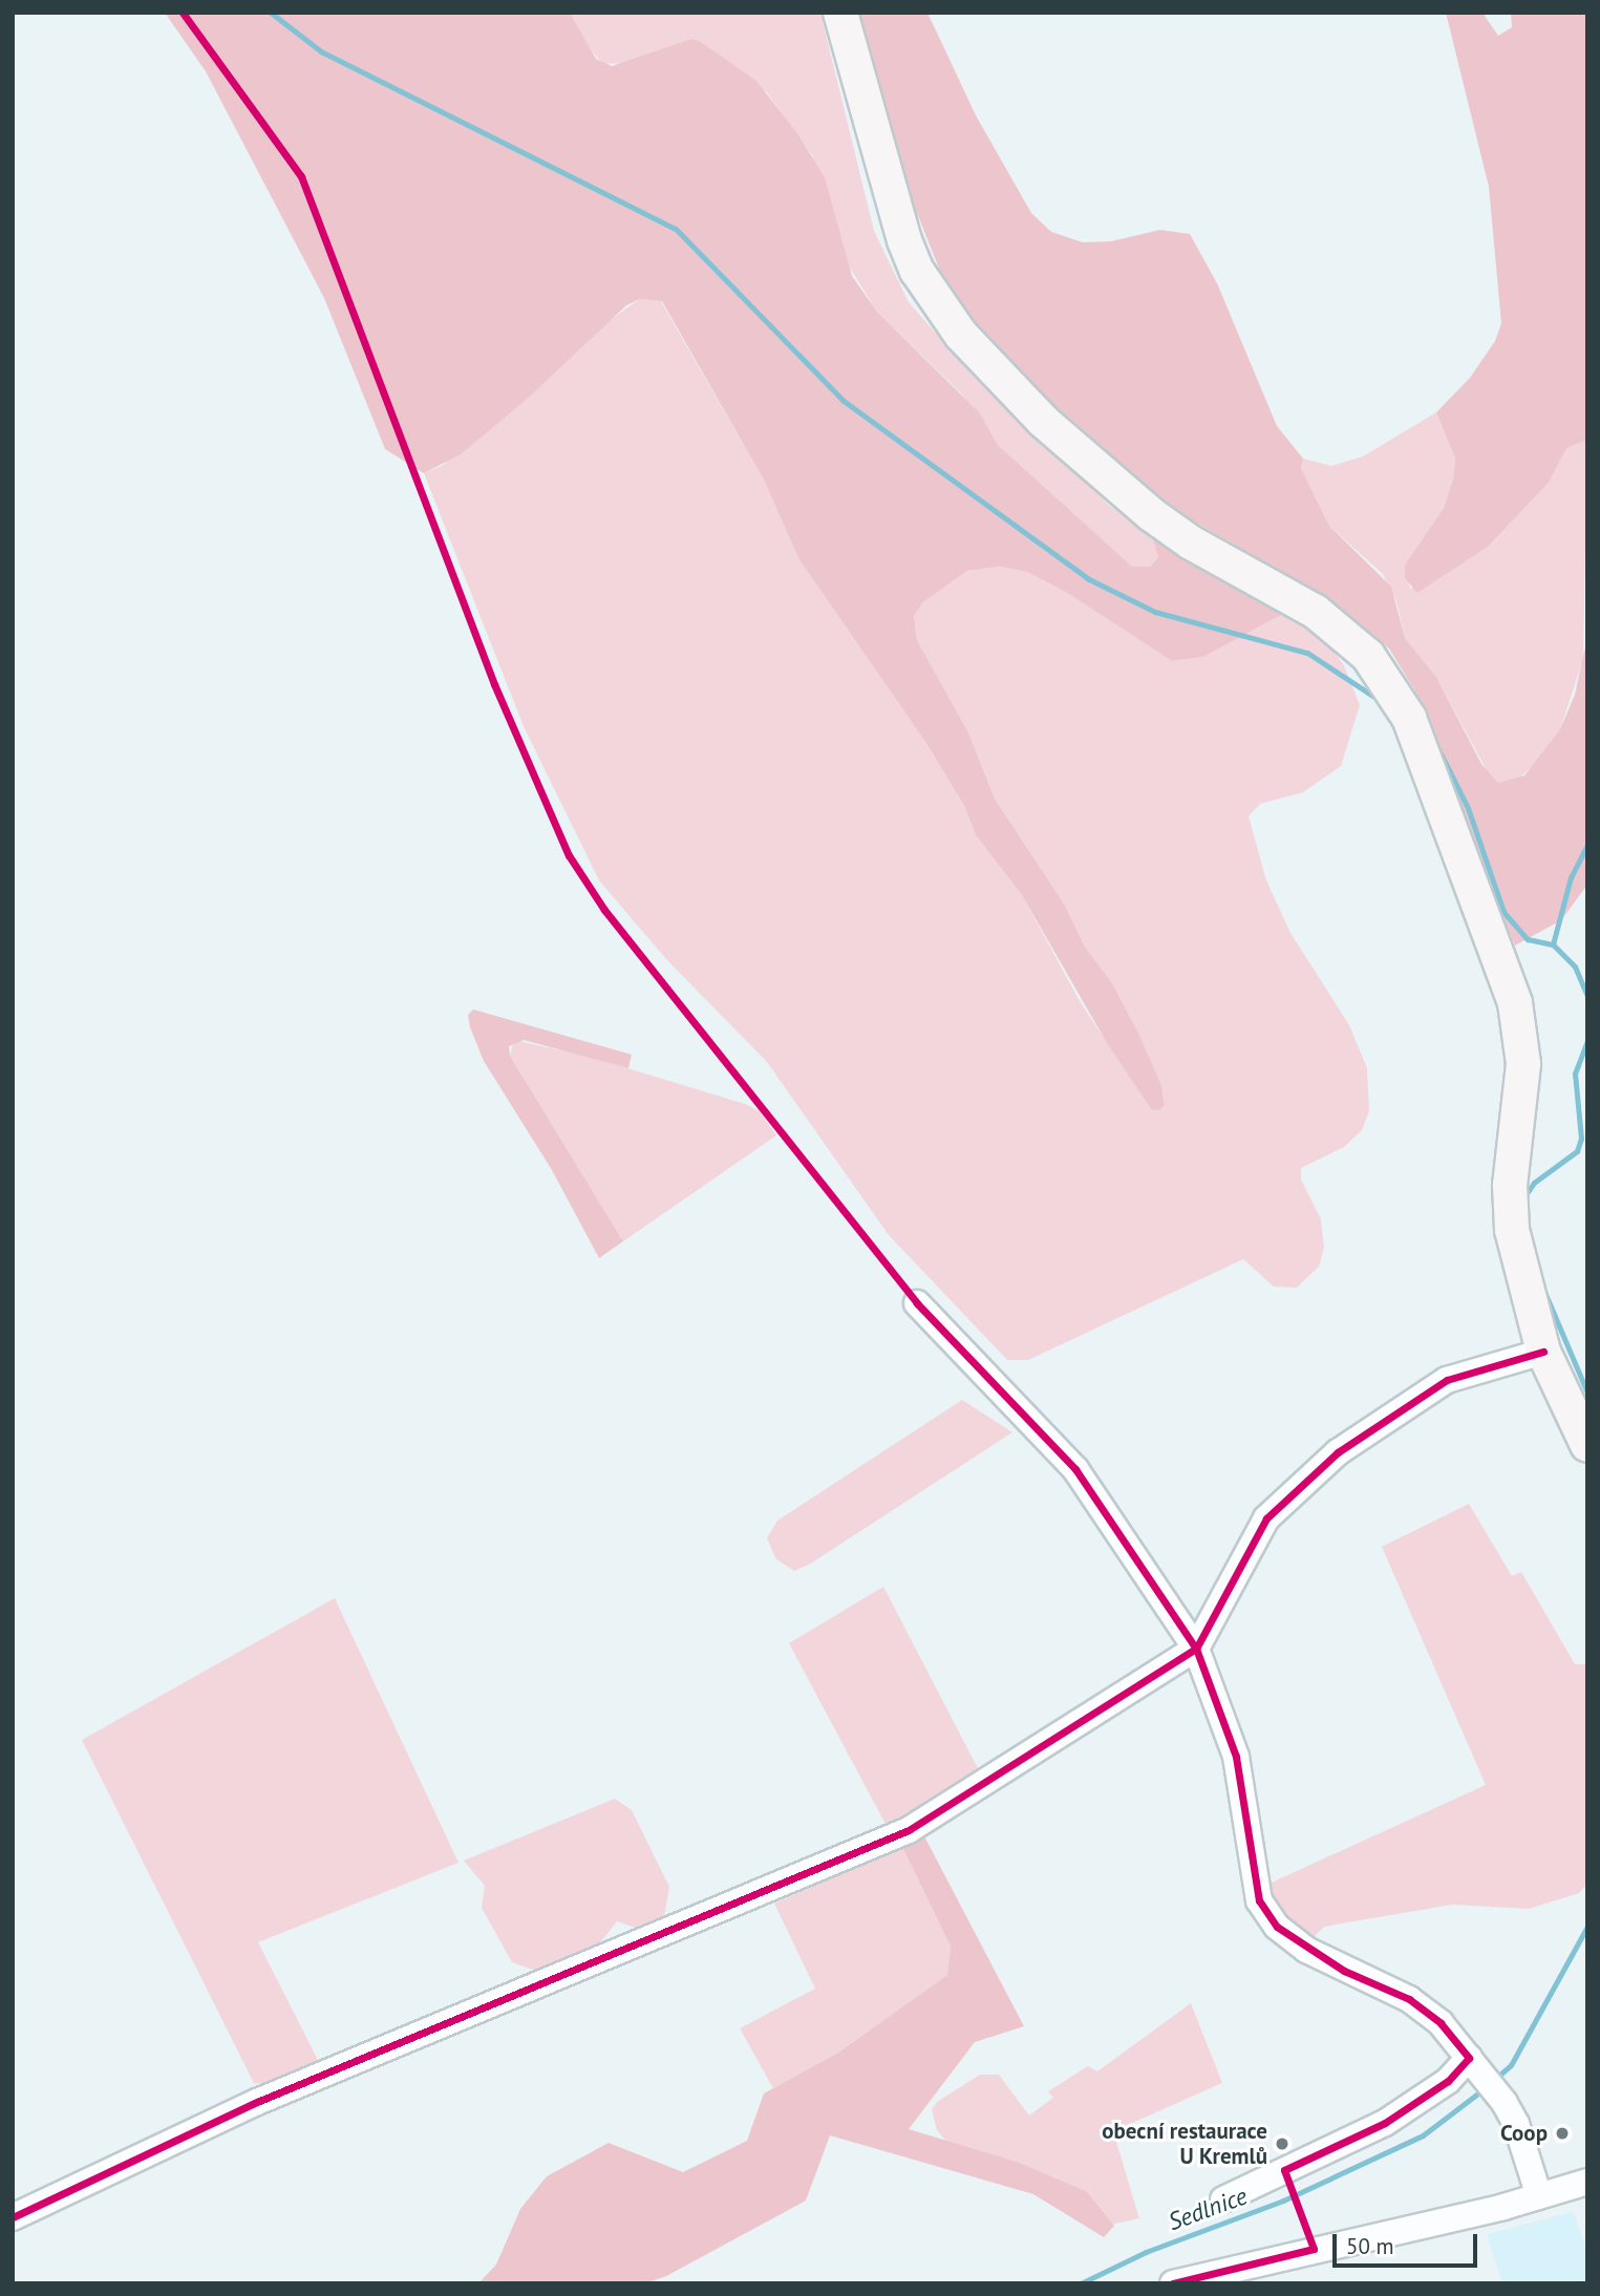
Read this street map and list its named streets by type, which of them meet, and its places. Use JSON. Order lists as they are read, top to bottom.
{
  "water": ["Sedlnice"],
  "places": ["Coop", "obecní restaurace U Kremlů"],
  "scale_bar": "50 m"
}
